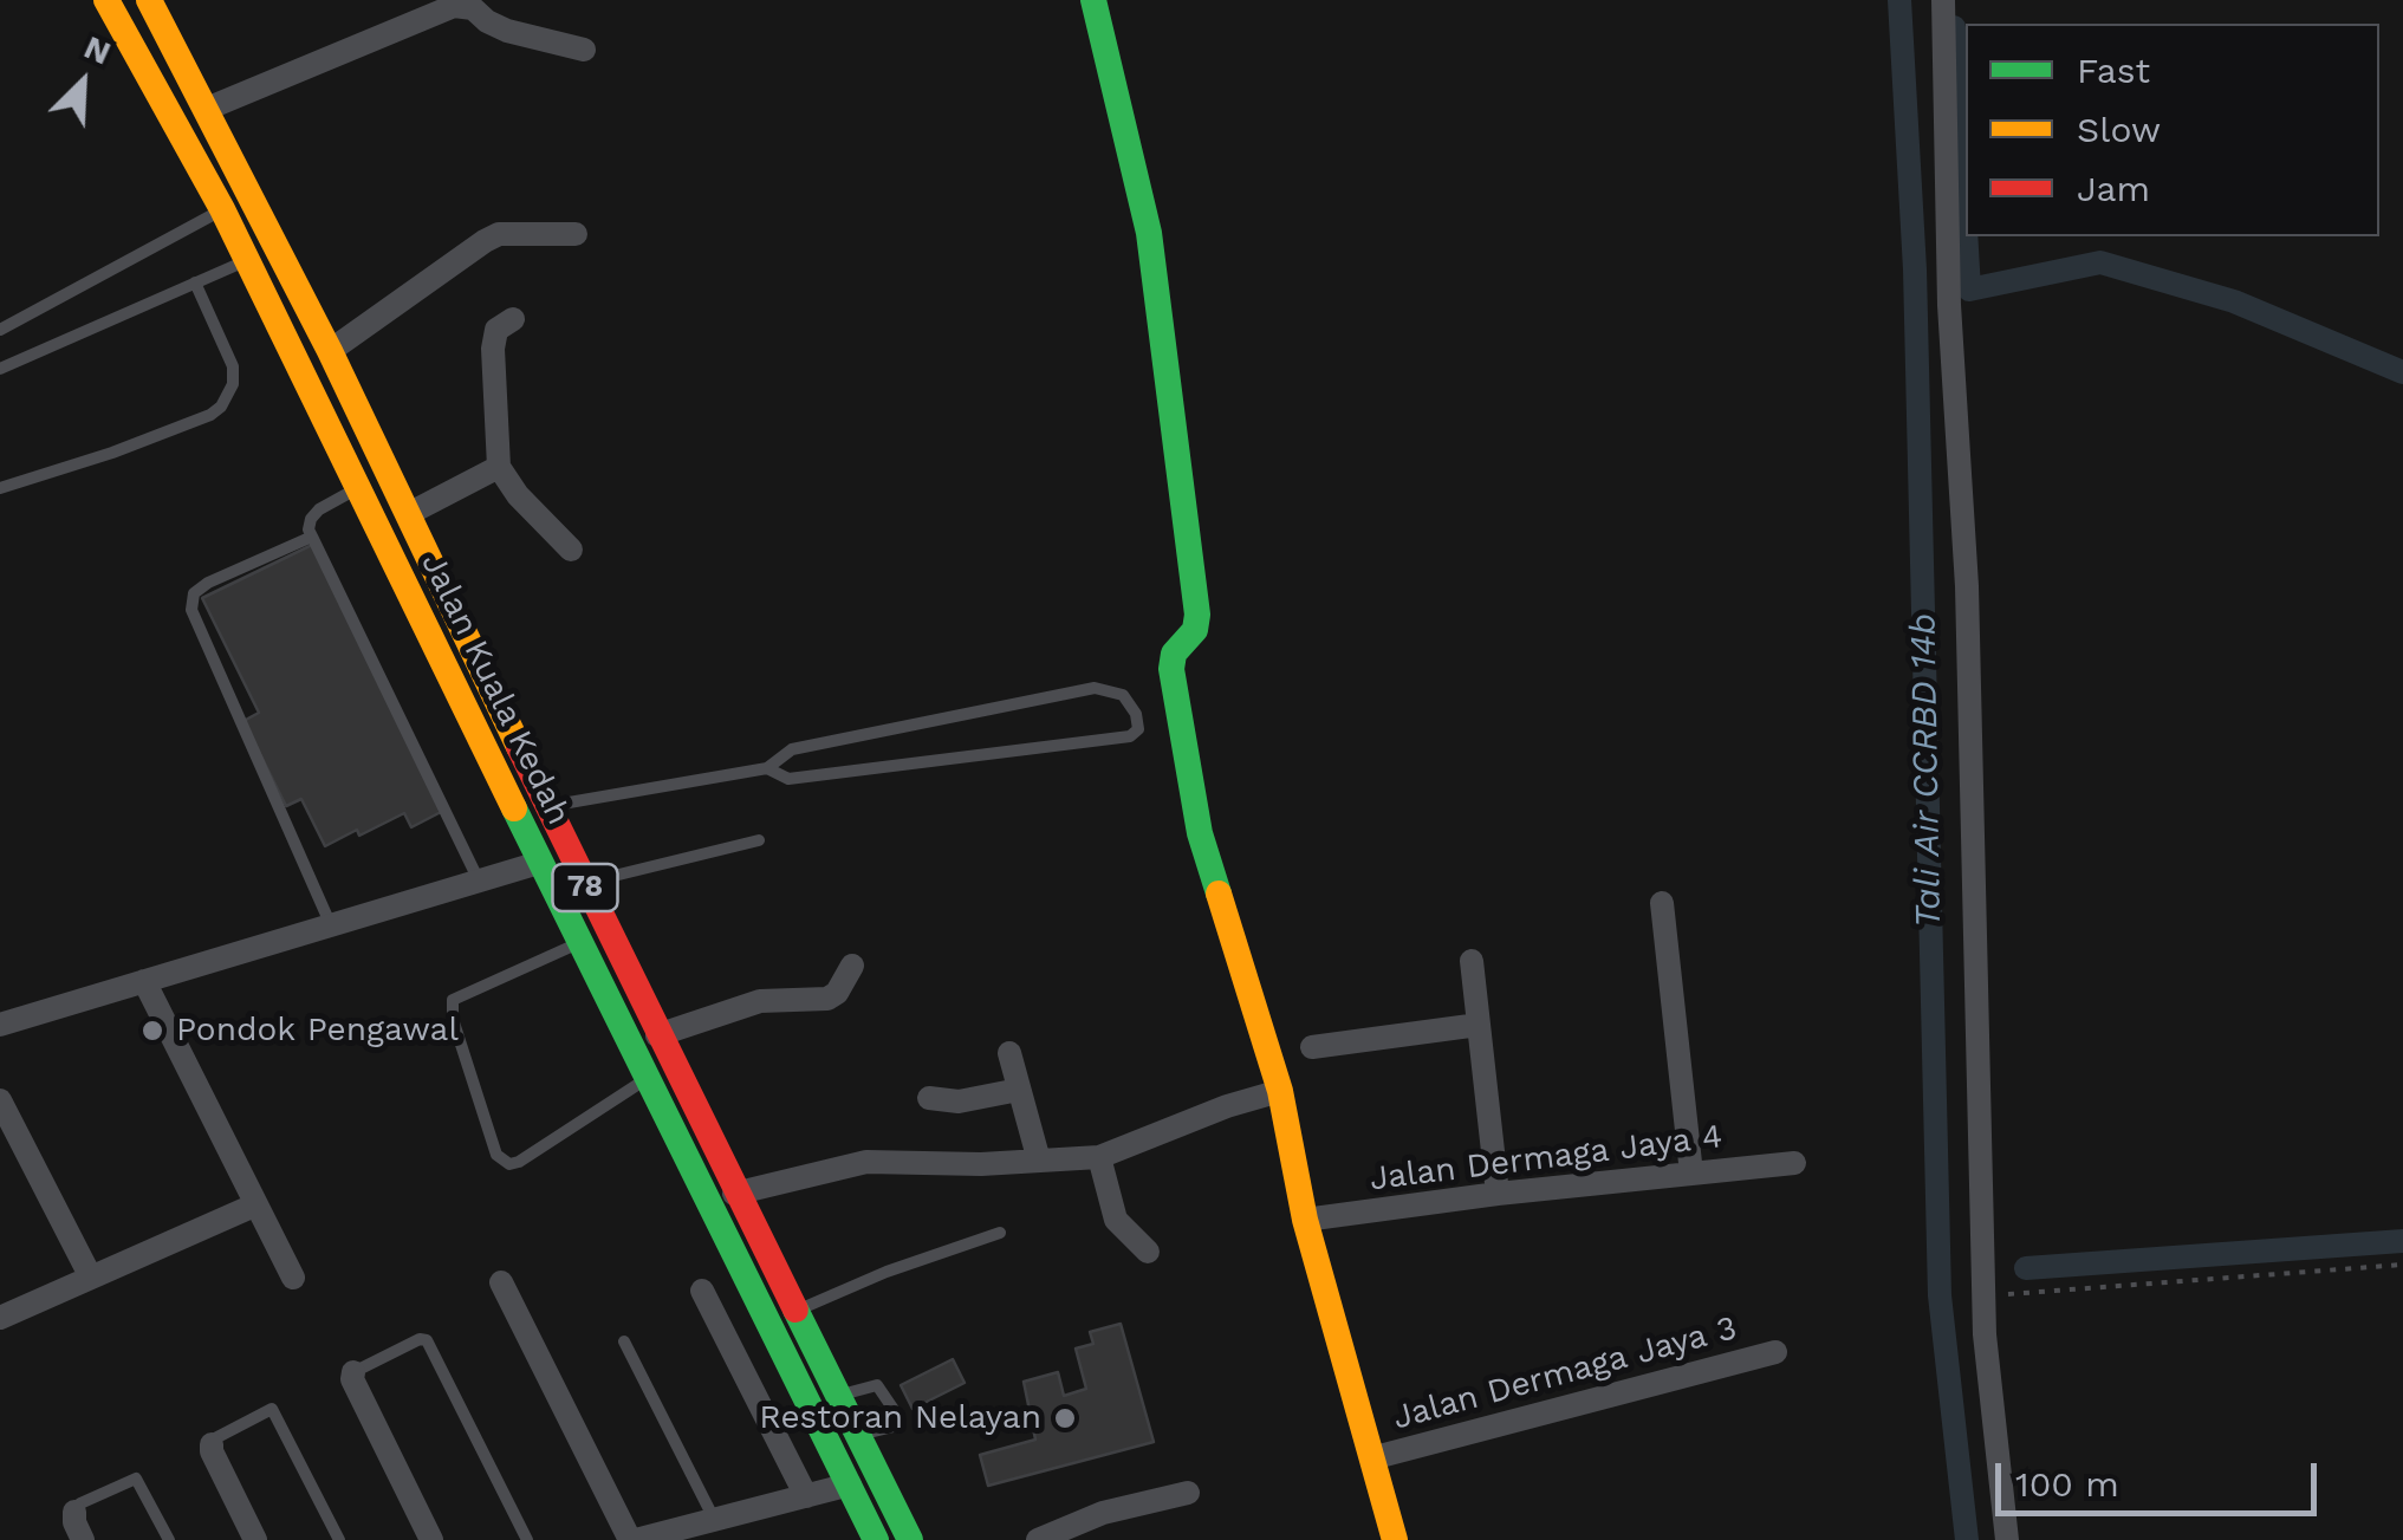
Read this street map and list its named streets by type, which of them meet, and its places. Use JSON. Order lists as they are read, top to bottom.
{
  "streets": {
    "main road": ["Jalan Kuala Kedah", "78"],
    "street": ["Jalan Dermaga Jaya 4", "Jalan Dermaga Jaya 3"]
  },
  "water": ["Tali Air CCRBD 14b"],
  "places": ["Pondok Pengawal", "Restoran Nelayan"],
  "legend": ["Fast", "Slow", "Jam"],
  "scale_bar": "100 m",
  "north": "top right"
}
